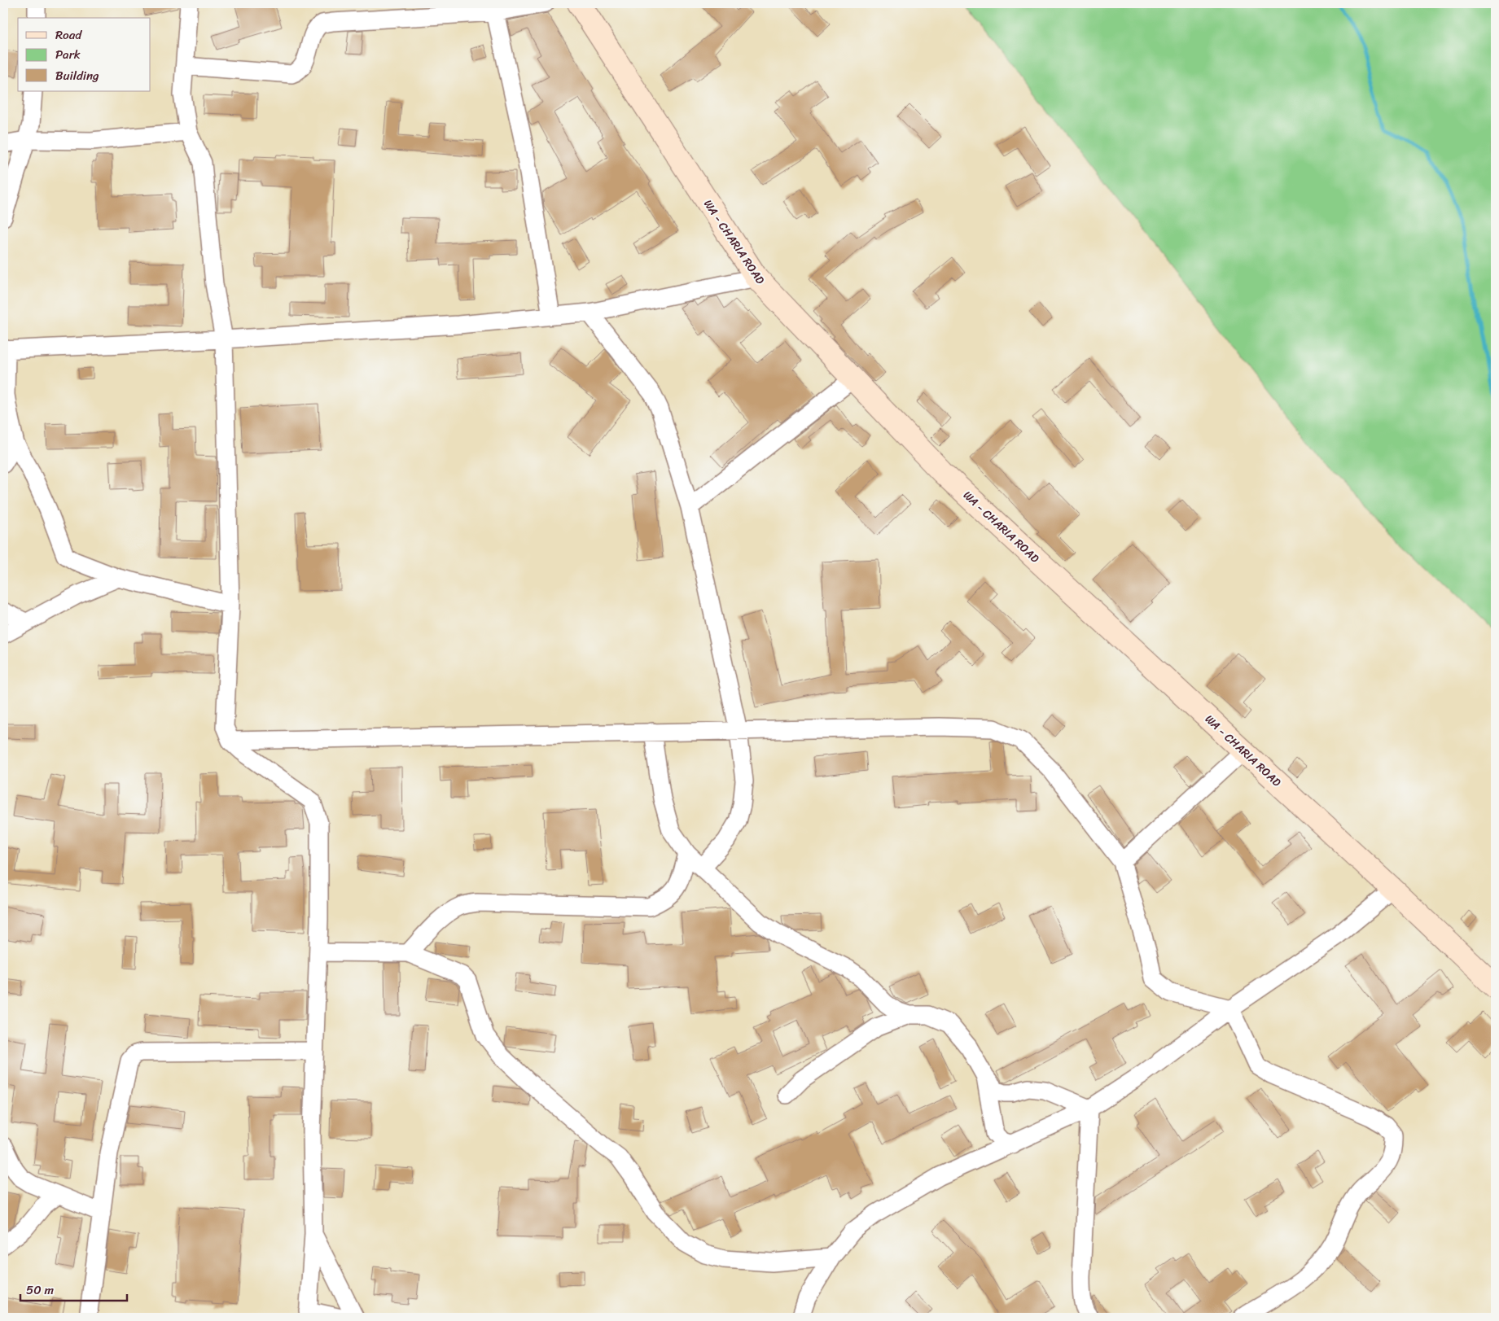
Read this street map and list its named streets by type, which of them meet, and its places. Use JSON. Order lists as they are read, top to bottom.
{
  "streets": {
    "street": ["WA - CHARIA ROAD"]
  },
  "legend": ["Road", "Park", "Building"],
  "scale_bar": "50 m"
}
